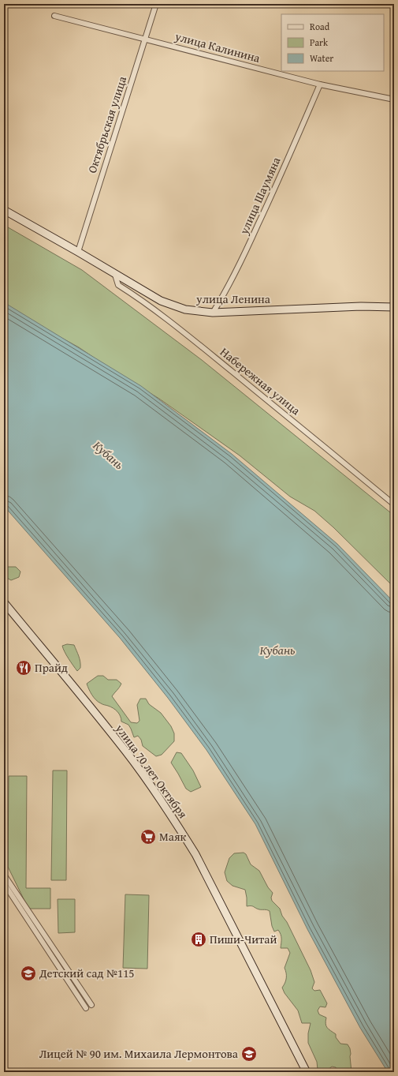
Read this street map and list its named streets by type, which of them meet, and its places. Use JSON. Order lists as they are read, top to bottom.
{
  "streets": {
    "main road": ["улица Ленина", "улица 70 лет Октября"],
    "street": [
      "улица Калинина",
      "Октябрьская улица",
      "улица Шаумяна",
      "Набережная улица"
    ]
  },
  "crossings": [
    ["улица Калинина", "Октябрьская улица"],
    ["улица Калинина", "улица Шаумяна"],
    ["Октябрьская улица", "улица Ленина"],
    ["улица Шаумяна", "улица Ленина"],
    ["улица Ленина", "Набережная улица"]
  ],
  "water": ["Кубань"],
  "places": {
    "restaurant": ["Прайд"],
    "supermarket": ["Маяк"],
    "building": ["Пиши-Читай"],
    "school or university": ["Детский сад №115", "Лицей № 90 им. Михаила Лермонтова"]
  },
  "legend": ["Road", "Park", "Water"]
}
